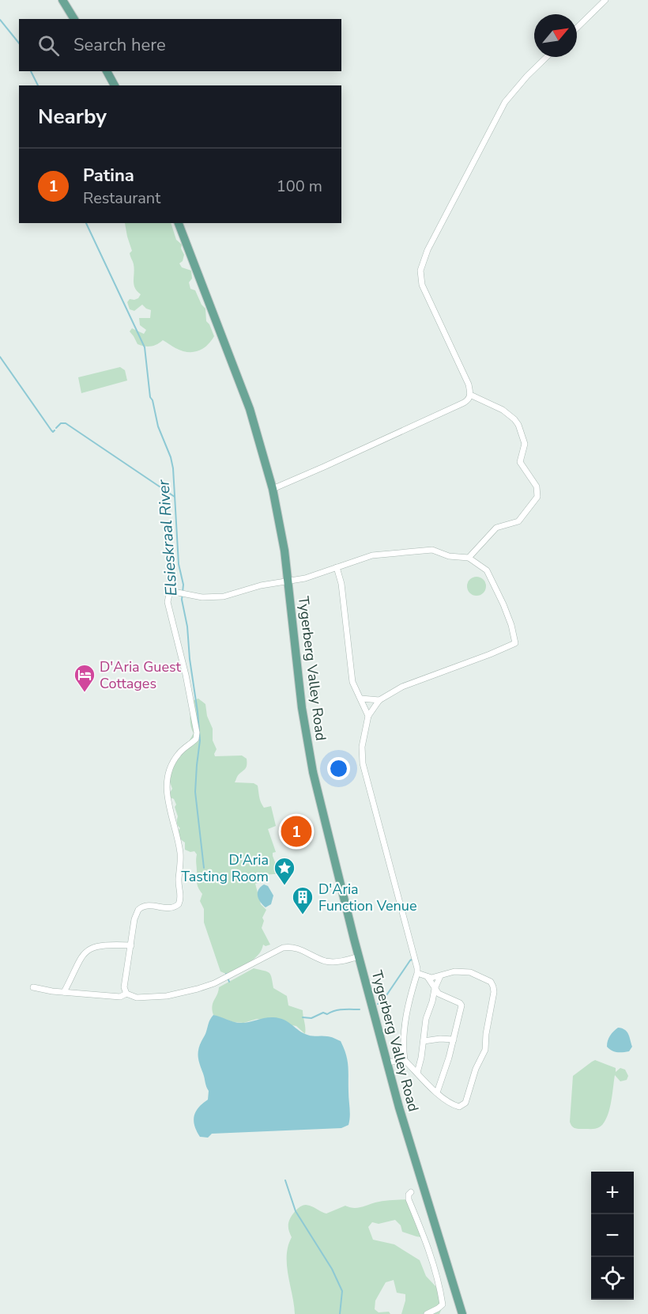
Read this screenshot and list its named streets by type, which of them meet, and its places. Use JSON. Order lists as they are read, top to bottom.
{
  "streets": {
    "main road": ["Tygerberg Valley Road"]
  },
  "water": ["Elsieskraal River"],
  "places": {
    "hotel": ["D'Aria Guest Cottages"],
    "place": ["D'Aria Tasting Room"],
    "building": ["D'Aria Function Venue"]
  },
  "north": "top right",
  "page": {
    "search": "Search here",
    "heading": "Nearby",
    "list": [
      {
        "mark": "1",
        "name": "Patina",
        "note": "Restaurant",
        "value": "100 m"
      }
    ],
    "pins": "1",
    "map_buttons": ["+", "−"]
  }
}
